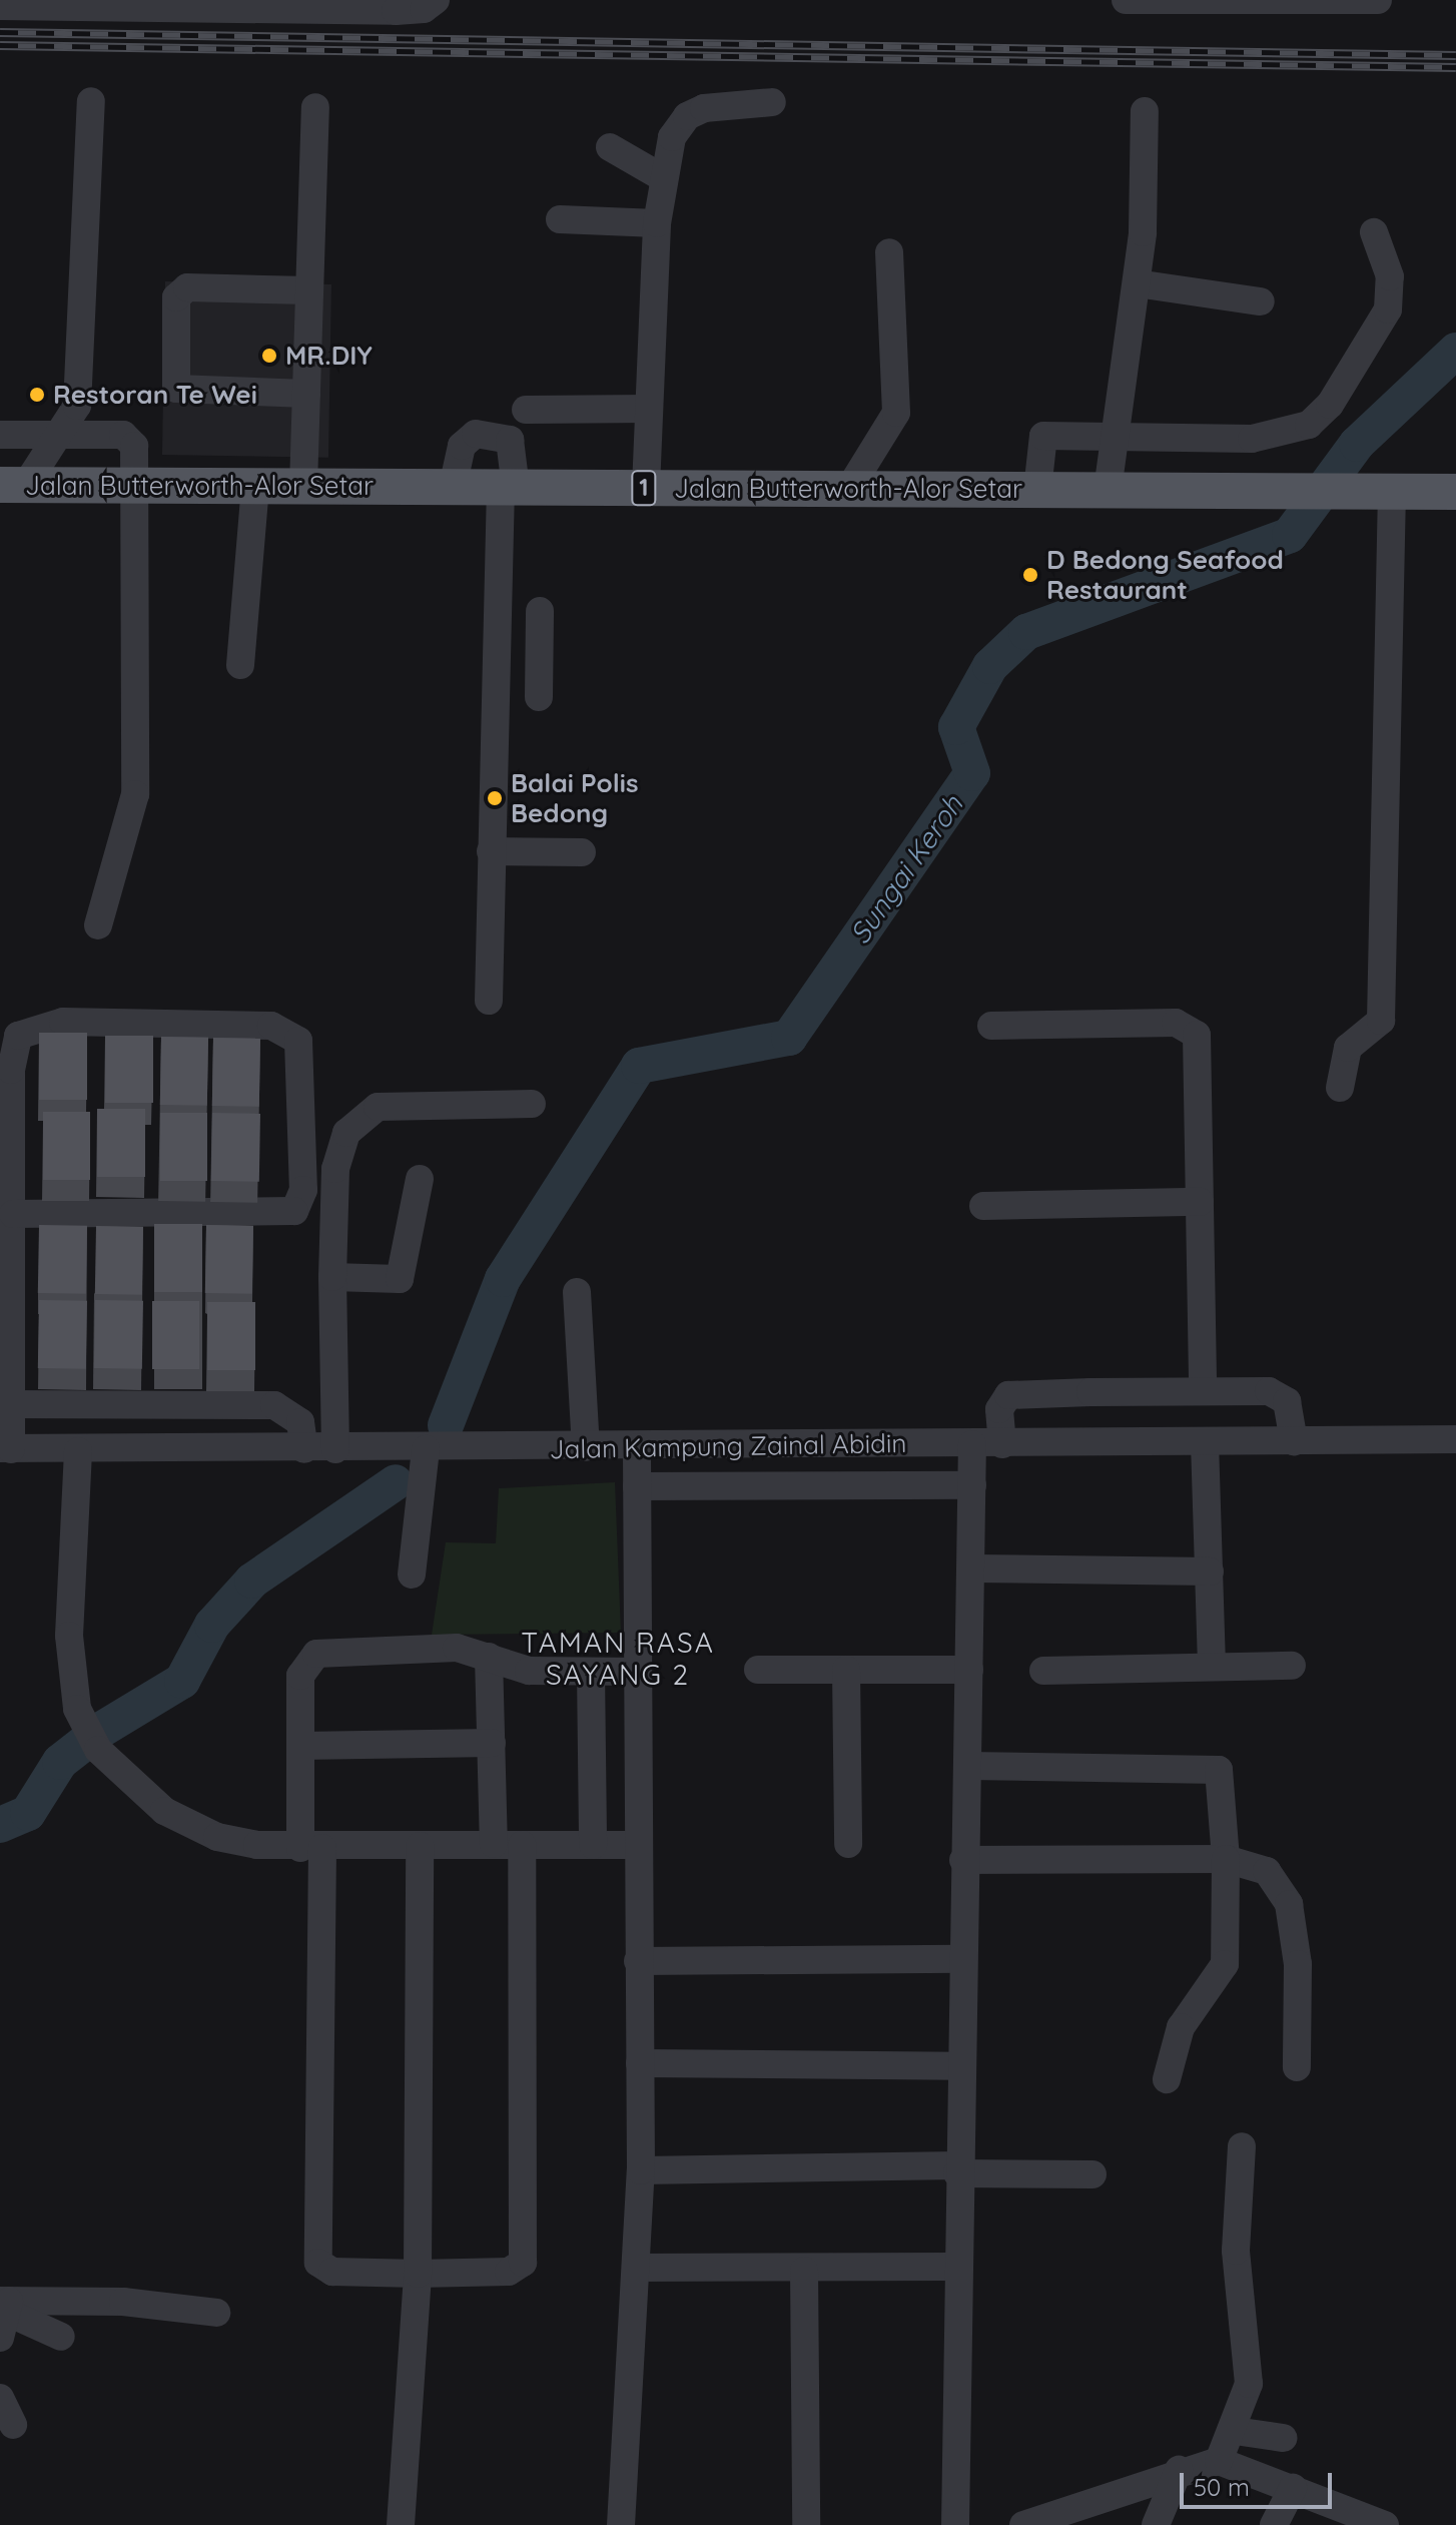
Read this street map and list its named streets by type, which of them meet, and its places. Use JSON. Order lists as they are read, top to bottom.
{
  "streets": {
    "main road": ["Jalan Butterworth-Alor Setar", "1"],
    "street": ["Jalan Kampung Zainal Abidin"]
  },
  "districts": ["TAMAN RASA SAYANG 2"],
  "water": ["Sungai Keroh"],
  "places": [
    "MR.DIY",
    "Restoran Te Wei",
    "D Bedong Seafood Restaurant",
    "Balai Polis Bedong"
  ],
  "scale_bar": "50 m"
}
